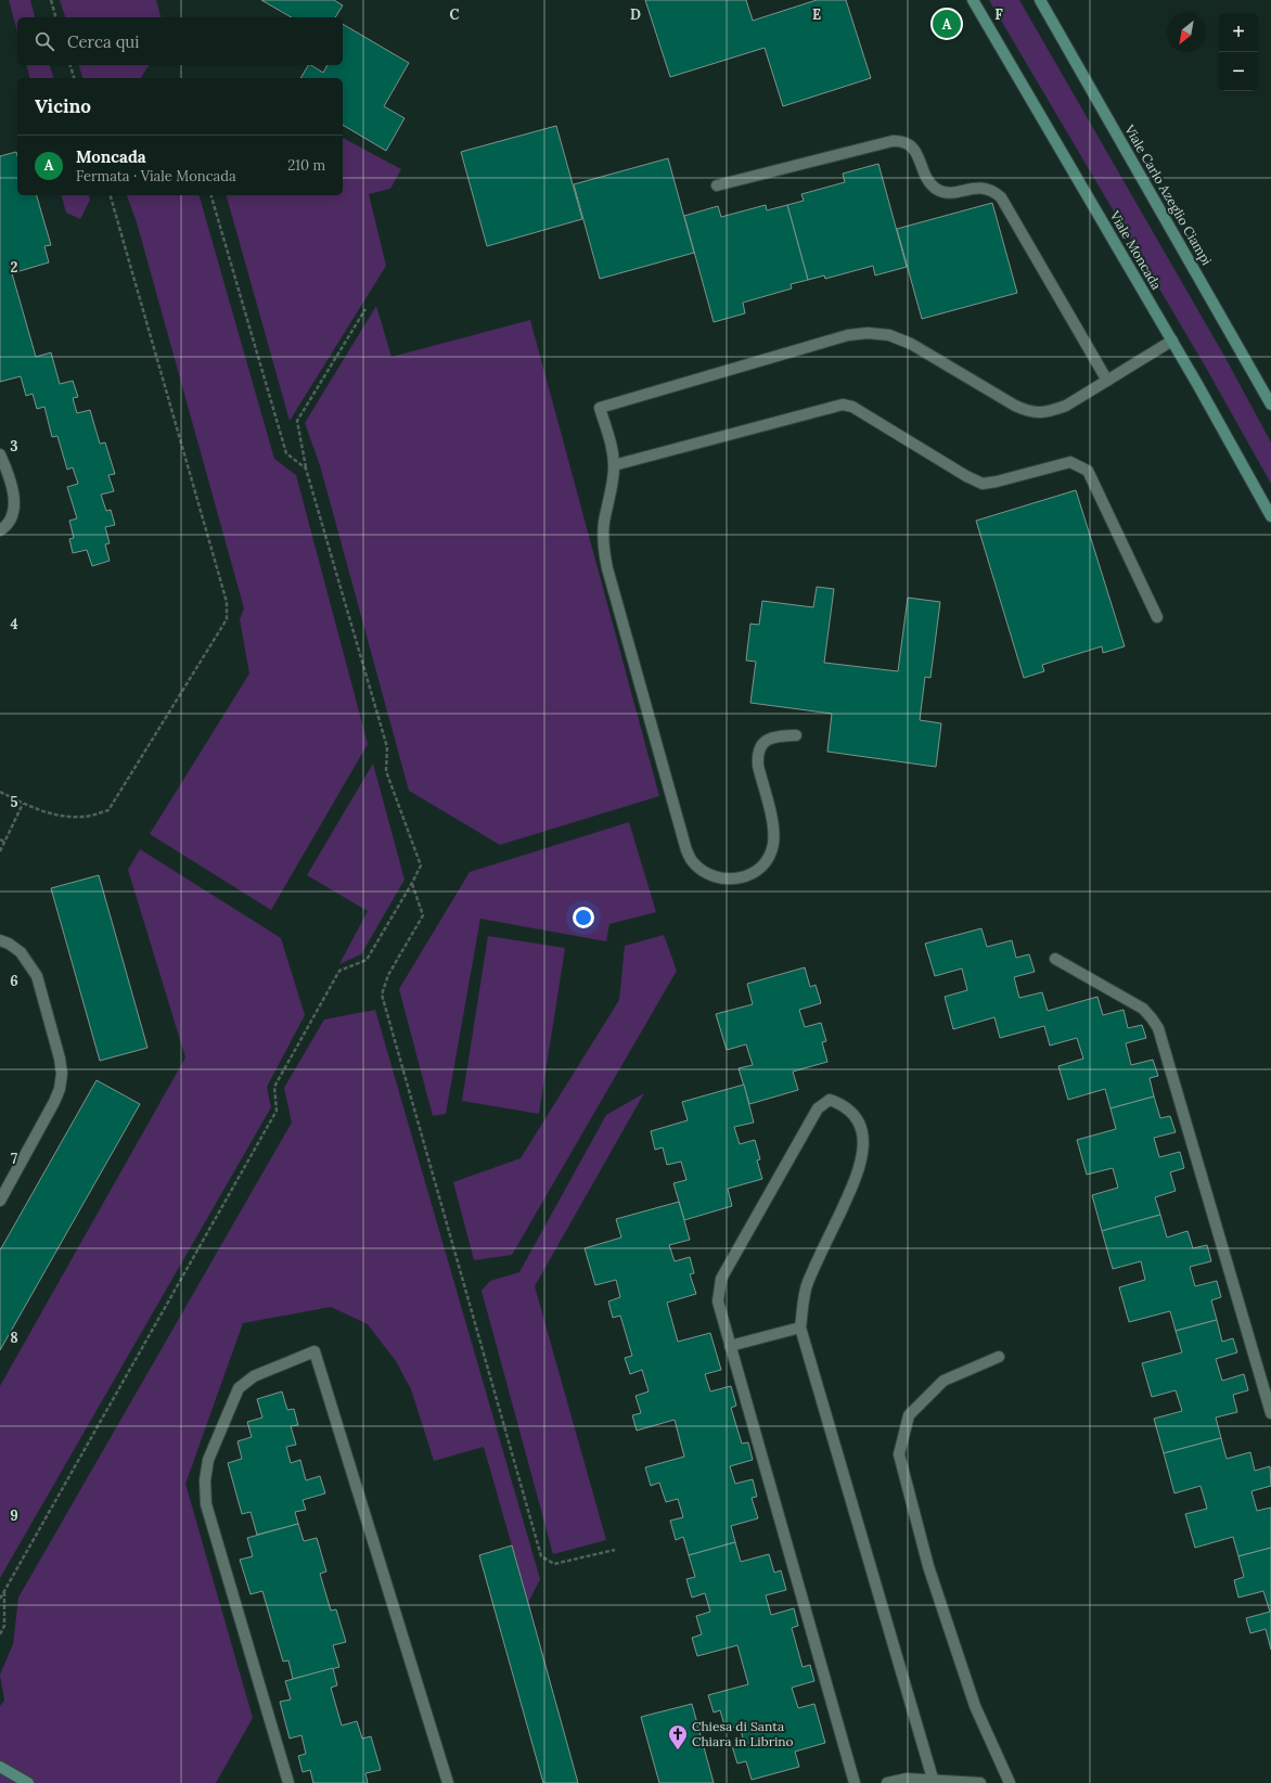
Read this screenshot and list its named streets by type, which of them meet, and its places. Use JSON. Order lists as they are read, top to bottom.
{
  "streets": {
    "main road": ["Viale Carlo Azeglio Ciampi", "Viale Moncada"]
  },
  "places": {
    "church": ["Chiesa di Santa Chiara in Librino"]
  },
  "north": "bottom left",
  "page": {
    "pins": "A",
    "map_buttons": ["+", "−"],
    "search": "Cerca qui",
    "heading": "Vicino",
    "list": [
      {
        "mark": "A",
        "name": "Moncada",
        "note": "Fermata · Viale Moncada",
        "value": "210 m"
      }
    ]
  },
  "grid": {
    "columns": [
      "C",
      "D",
      "E",
      "F"
    ],
    "rows": [
      "2",
      "3",
      "4",
      "5",
      "6",
      "7",
      "8",
      "9"
    ]
  }
}
